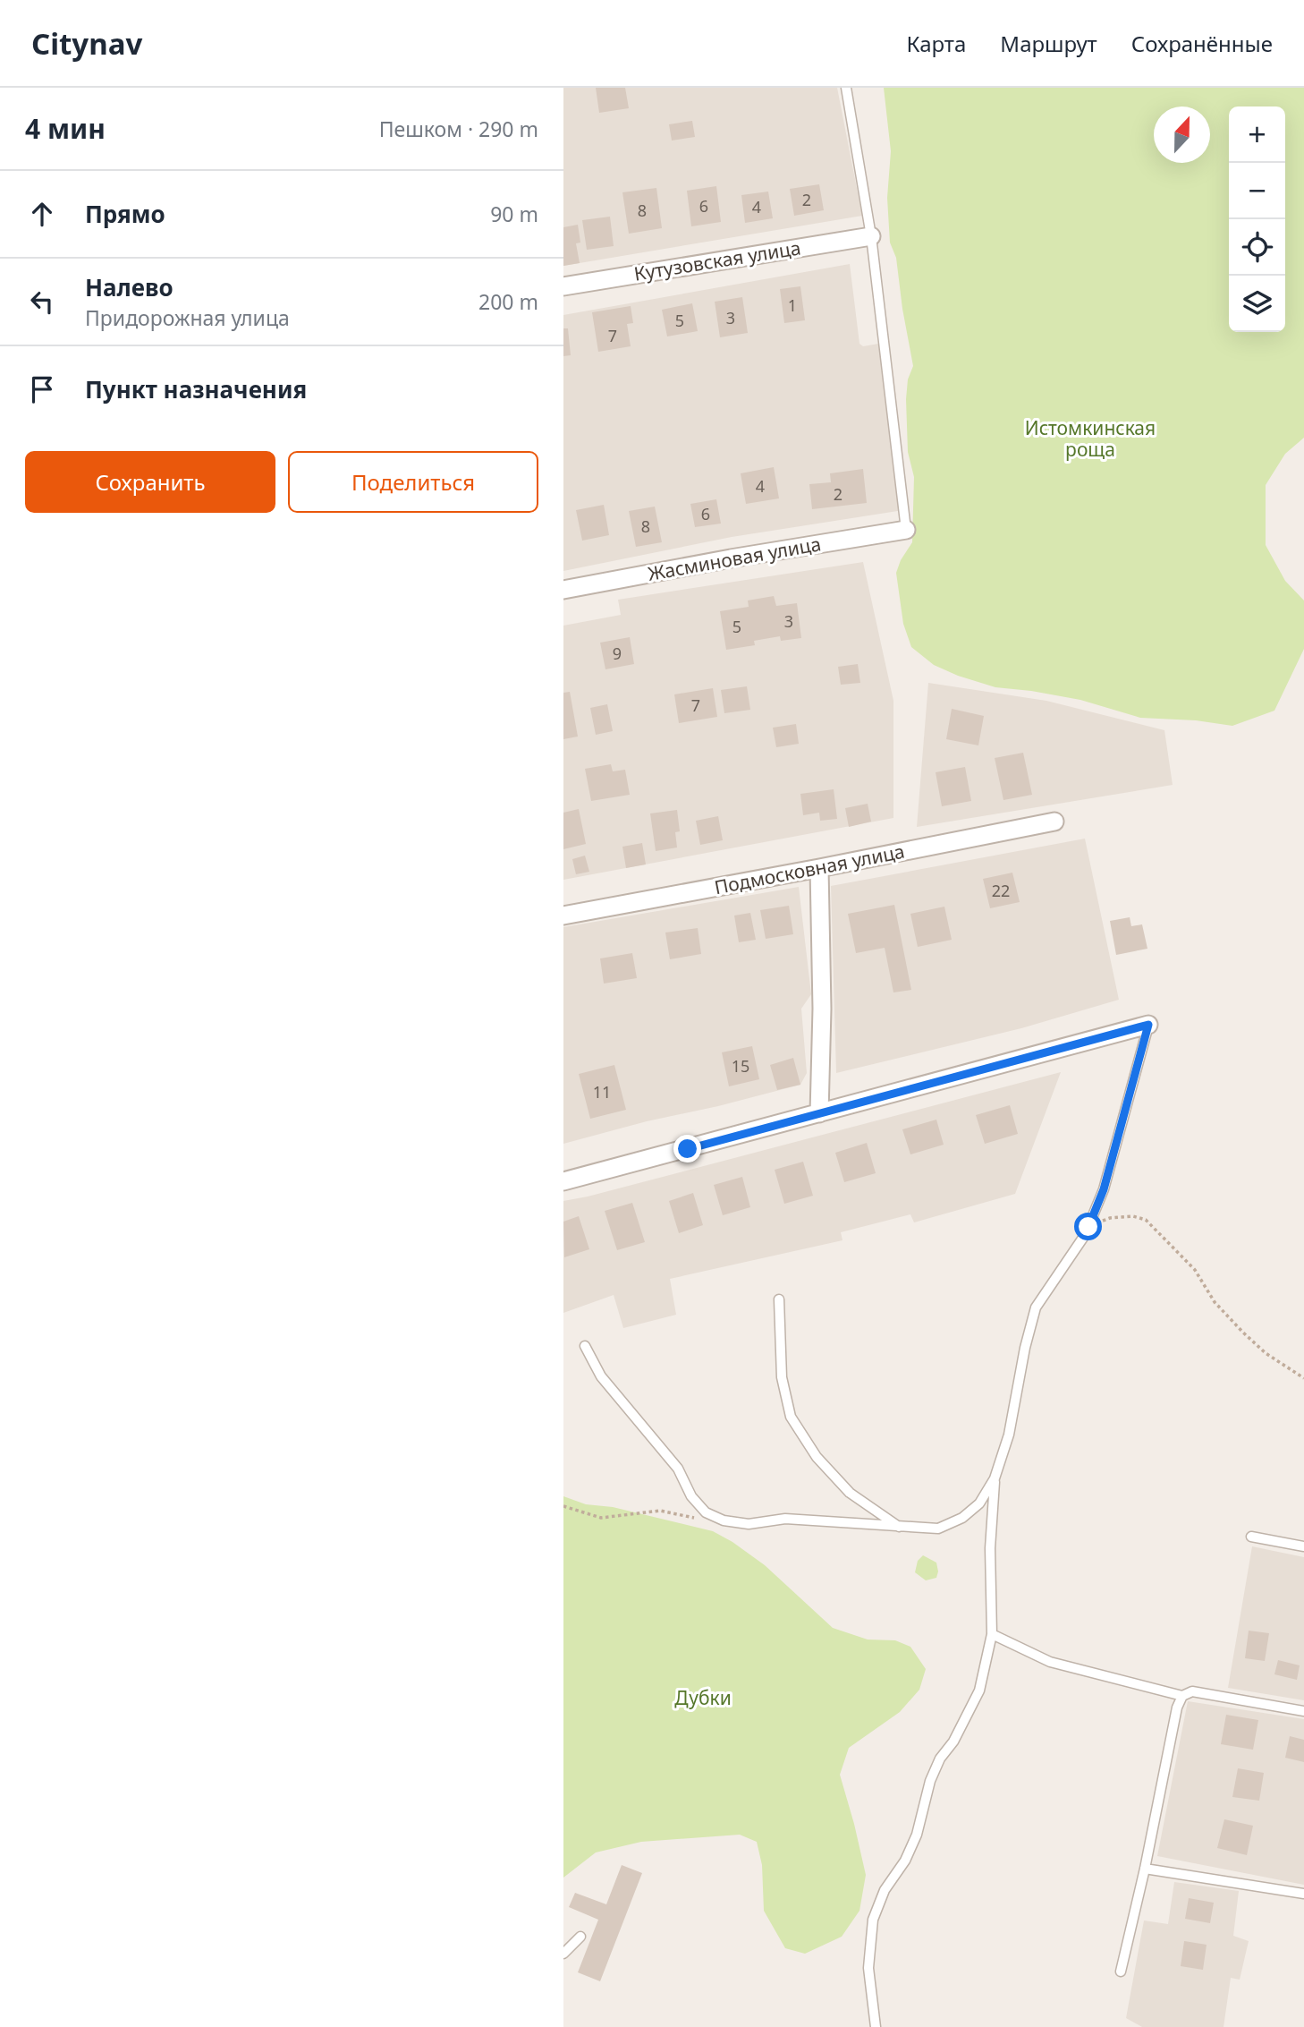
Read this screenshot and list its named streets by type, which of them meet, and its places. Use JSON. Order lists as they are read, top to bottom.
{
  "streets": {
    "street": ["Кутузовская улица", "Жасминовая улица", "Подмосковная улица"]
  },
  "parks": ["Истомкинская роща", "Дубки"],
  "house_numbers": [
    "2",
    "6",
    "4",
    "8",
    "1",
    "3",
    "5",
    "7",
    "4",
    "2",
    "6",
    "8",
    "3",
    "5",
    "9",
    "7",
    "22",
    "15",
    "11"
  ],
  "north": "top",
  "page": {
    "header": "Citynav",
    "nav": ["Карта", "Маршрут", "Сохранённые"],
    "heading": ["4 мин", "Пешком · 290 m"],
    "map_buttons": ["+", "−"],
    "list": [
      ["Прямо", "90 m"],
      ["Налево", "Придорожная улица", "200 m"],
      "Пункт назначения"
    ],
    "buttons": ["Сохранить", "Поделиться"]
  }
}
